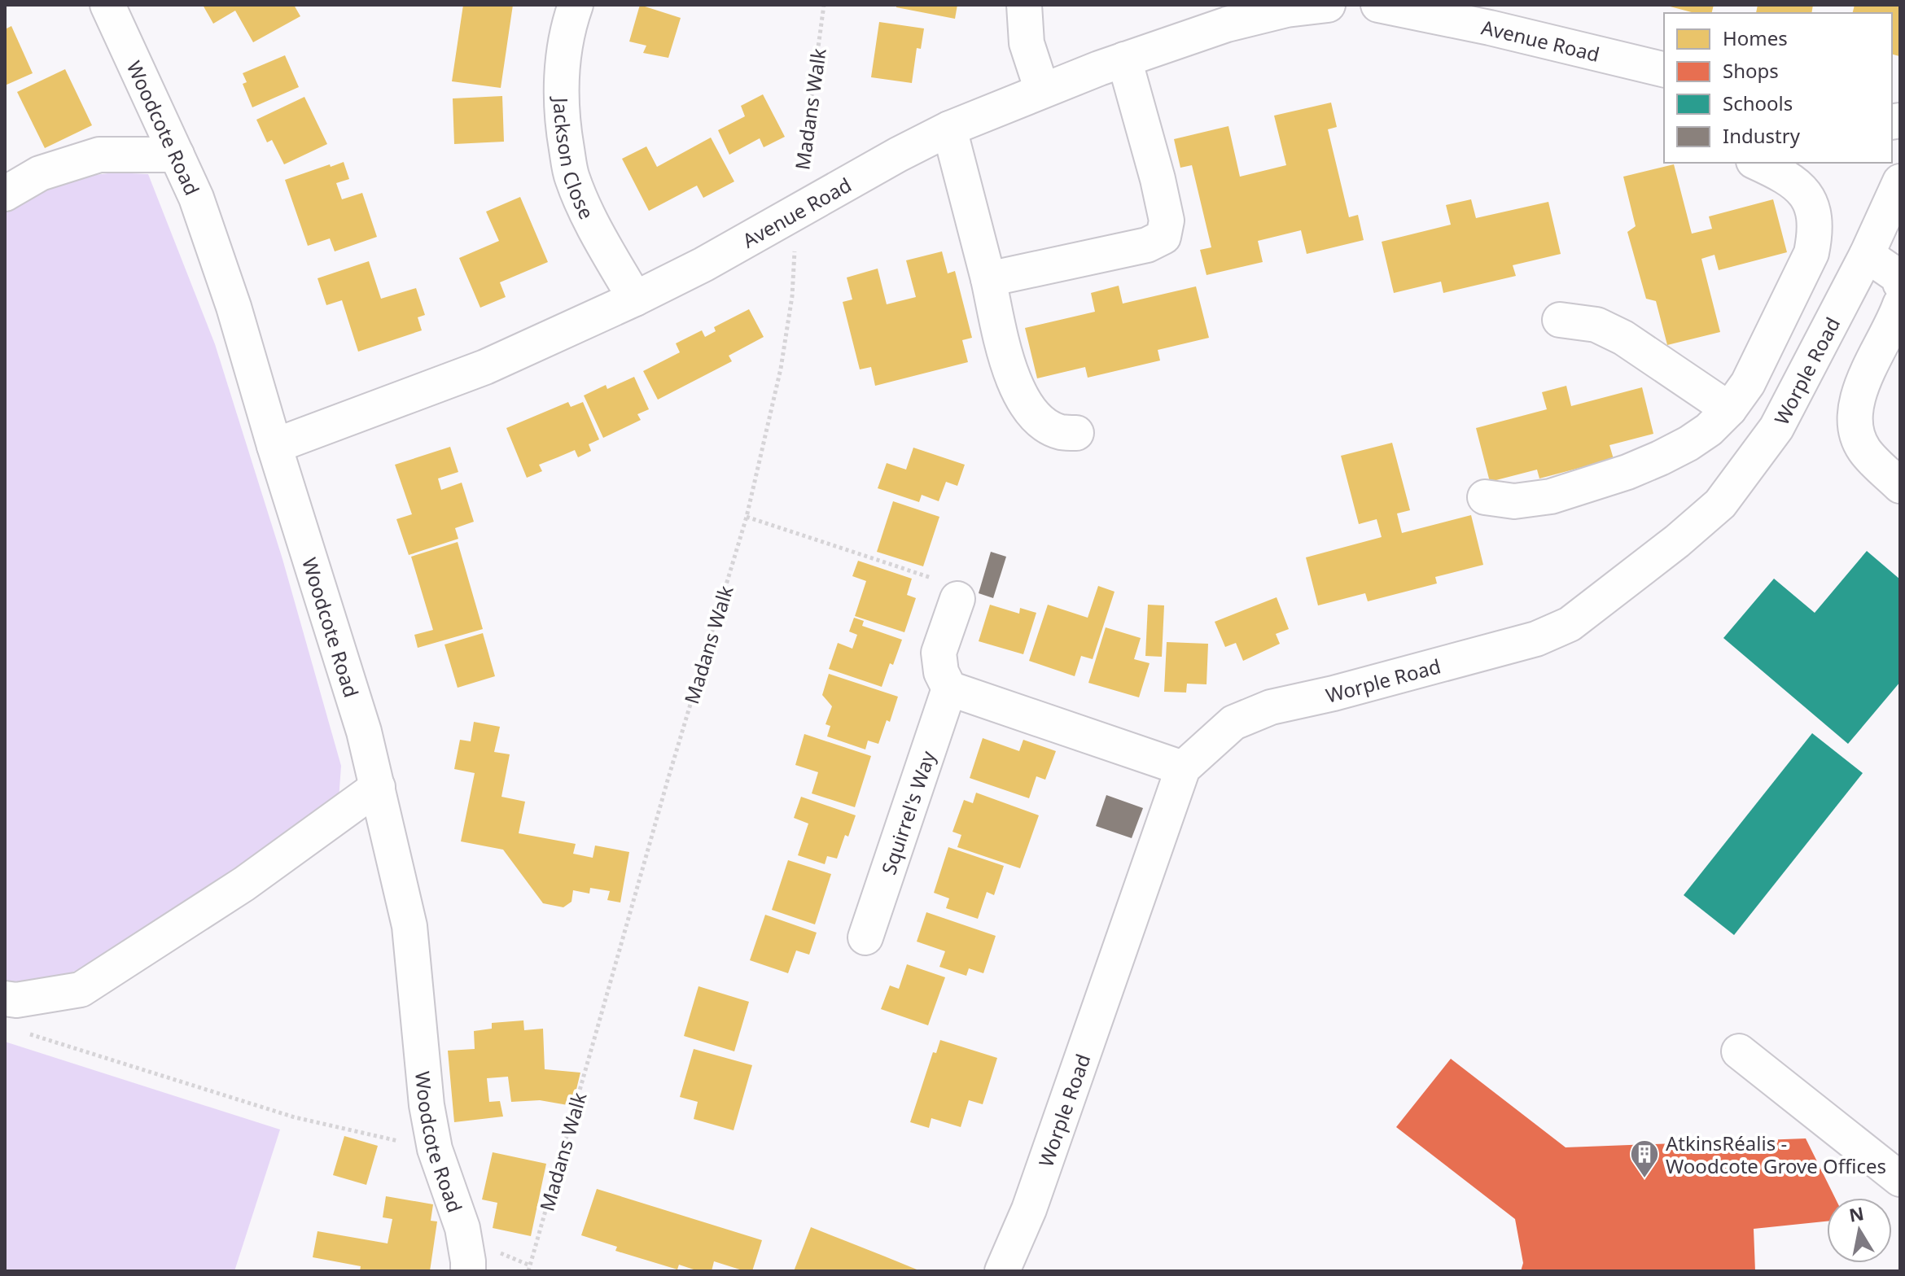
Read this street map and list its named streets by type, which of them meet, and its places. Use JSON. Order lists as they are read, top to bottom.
{
  "streets": {
    "street": [
      "Avenue Road",
      "Woodcote Road",
      "Jackson Close",
      "Worple Road",
      "Squirrel's Way"
    ],
    "path": ["Madans Walk"]
  },
  "crossings": [
    ["Avenue Road", "Madans Walk"],
    ["Avenue Road", "Woodcote Road"],
    ["Avenue Road", "Jackson Close"]
  ],
  "places": {
    "building": ["AtkinsRéalis - Woodcote Grove Offices"]
  },
  "legend": [
    "Homes",
    "Shops",
    "Schools",
    "Industry"
  ],
  "north": "top"
}
